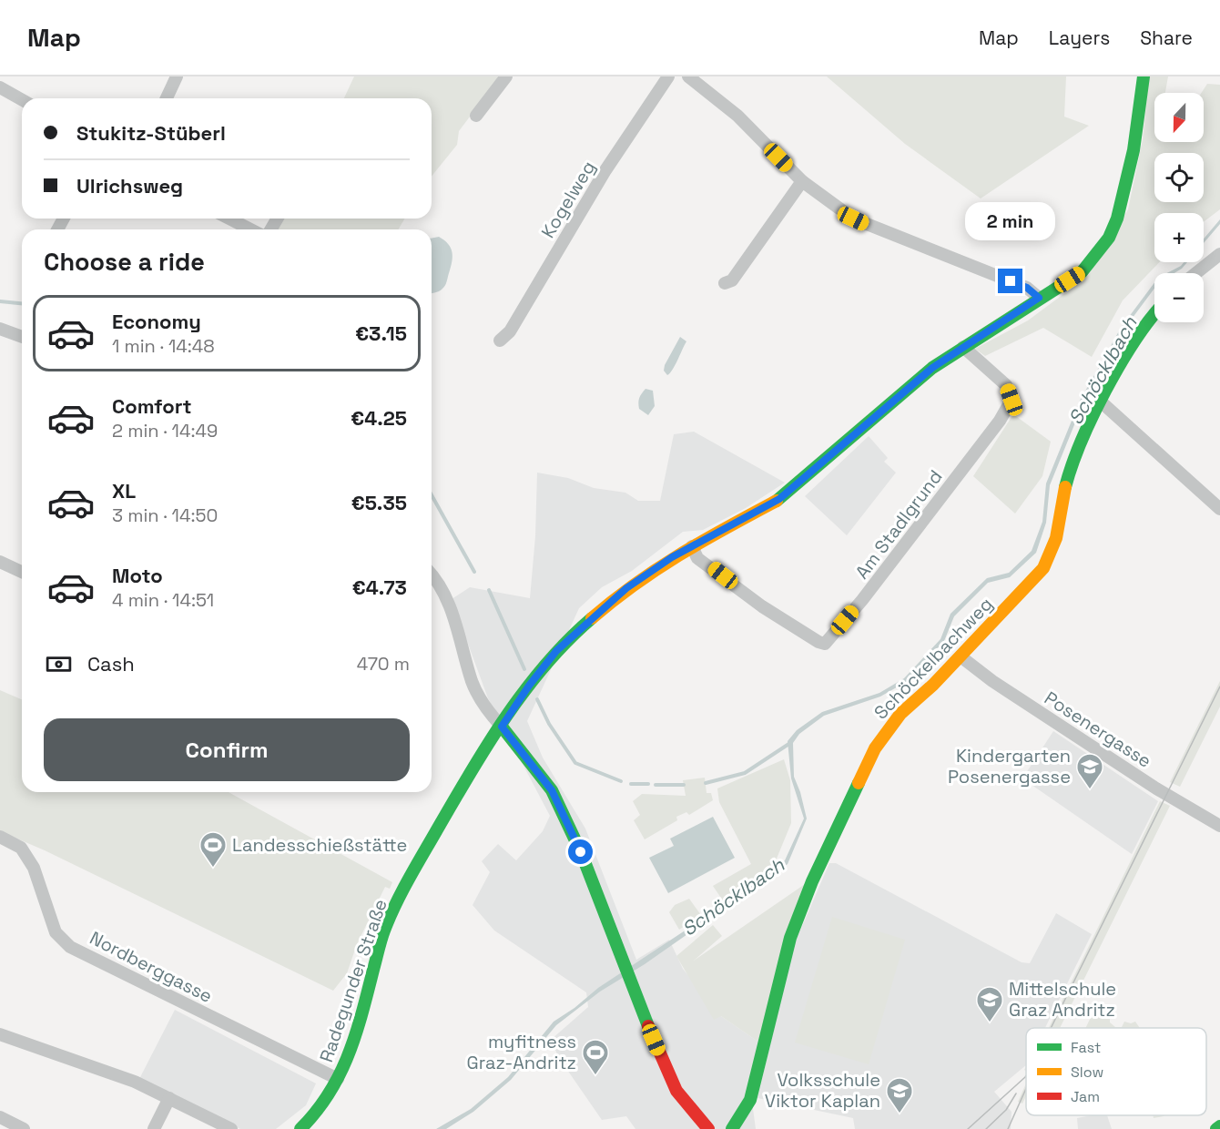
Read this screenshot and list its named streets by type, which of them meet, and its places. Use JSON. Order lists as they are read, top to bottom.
{
  "streets": {
    "street": [
      "Kogelweg",
      "Am Stadlgrund",
      "Schöckelbachweg",
      "Posenergasse",
      "Nordberggasse",
      "Radegunder Straße"
    ]
  },
  "crossings": [
    ["Am Stadlgrund", "Radegunder Straße"],
    ["Schöckelbachweg", "Posenergasse"],
    ["Nordberggasse", "Radegunder Straße"]
  ],
  "water": ["Schöcklbach"],
  "places": {
    "school or university": ["Kindergarten Posenergasse", "Mittelschule Graz Andritz", "Volksschule Viktor Kaplan"],
    "sports": ["Landesschießstätte", "myfitness Graz-Andritz"]
  },
  "legend": ["Fast", "Slow", "Jam"],
  "north": "bottom",
  "page": {
    "header": "Map",
    "nav": ["Map", "Layers", "Share"],
    "map_buttons": ["+", "−"],
    "banner": ["Stukitz-Stüberl", "Ulrichsweg"],
    "bubble": "2 min",
    "heading": "Choose a ride",
    "list": [
      {
        "name": "Economy",
        "note": "1 min · 14:48",
        "value": "€3.15"
      },
      {
        "name": "Comfort",
        "note": "2 min · 14:49",
        "value": "€4.25"
      },
      {
        "name": "XL",
        "note": "3 min · 14:50",
        "value": "€5.35"
      },
      {
        "name": "Moto",
        "note": "4 min · 14:51",
        "value": "€4.73"
      }
    ],
    "pay": ["Cash", "470 m"],
    "buttons": "Confirm"
  }
}
